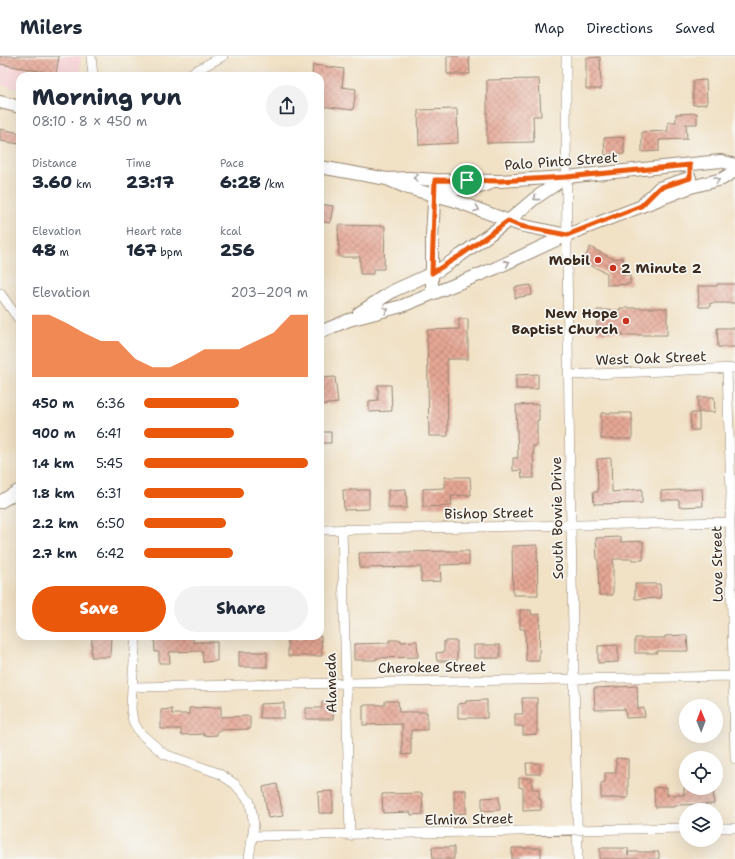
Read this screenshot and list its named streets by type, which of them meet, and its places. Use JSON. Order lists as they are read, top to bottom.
{
  "streets": {
    "main road": ["Palo Pinto Street"],
    "street": [
      "West Oak Street",
      "Bishop Street",
      "South Bowie Drive",
      "Love Street",
      "Cherokee Street",
      "Alameda",
      "Elmira Street"
    ]
  },
  "crossings": [
    ["Palo Pinto Street", "South Bowie Drive"],
    ["West Oak Street", "South Bowie Drive"],
    ["West Oak Street", "Love Street"],
    ["Bishop Street", "South Bowie Drive"],
    ["Bishop Street", "Love Street"],
    ["Bishop Street", "Alameda"],
    ["South Bowie Drive", "Cherokee Street"],
    ["South Bowie Drive", "Elmira Street"],
    ["Love Street", "Cherokee Street"],
    ["Cherokee Street", "Alameda"],
    ["Alameda", "Elmira Street"]
  ],
  "places": ["Mobil", "2 Minute 2", "New Hope Baptist Church"],
  "north": "top",
  "page": {
    "header": "Milers",
    "nav": ["Map", "Directions", "Saved"],
    "heading": ["Morning run", "08:10 · 8 × 450 m"],
    "stats": [
      ["Distance", "3.60 km"],
      ["Time", "23:17"],
      ["Pace", "6:28 /km"],
      ["Elevation", "48 m"],
      ["Heart rate", "167 bpm"],
      ["kcal", "256"]
    ],
    "chart": ["Elevation", "203–209 m"],
    "list": [
      {
        "name": "450 m",
        "note": "6:36"
      },
      {
        "name": "900 m",
        "note": "6:41"
      },
      {
        "name": "1.4 km",
        "note": "5:45"
      },
      {
        "name": "1.8 km",
        "note": "6:31"
      },
      {
        "name": "2.2 km",
        "note": "6:50"
      },
      {
        "name": "2.7 km",
        "note": "6:42"
      }
    ],
    "buttons": ["Save", "Share"]
  }
}
